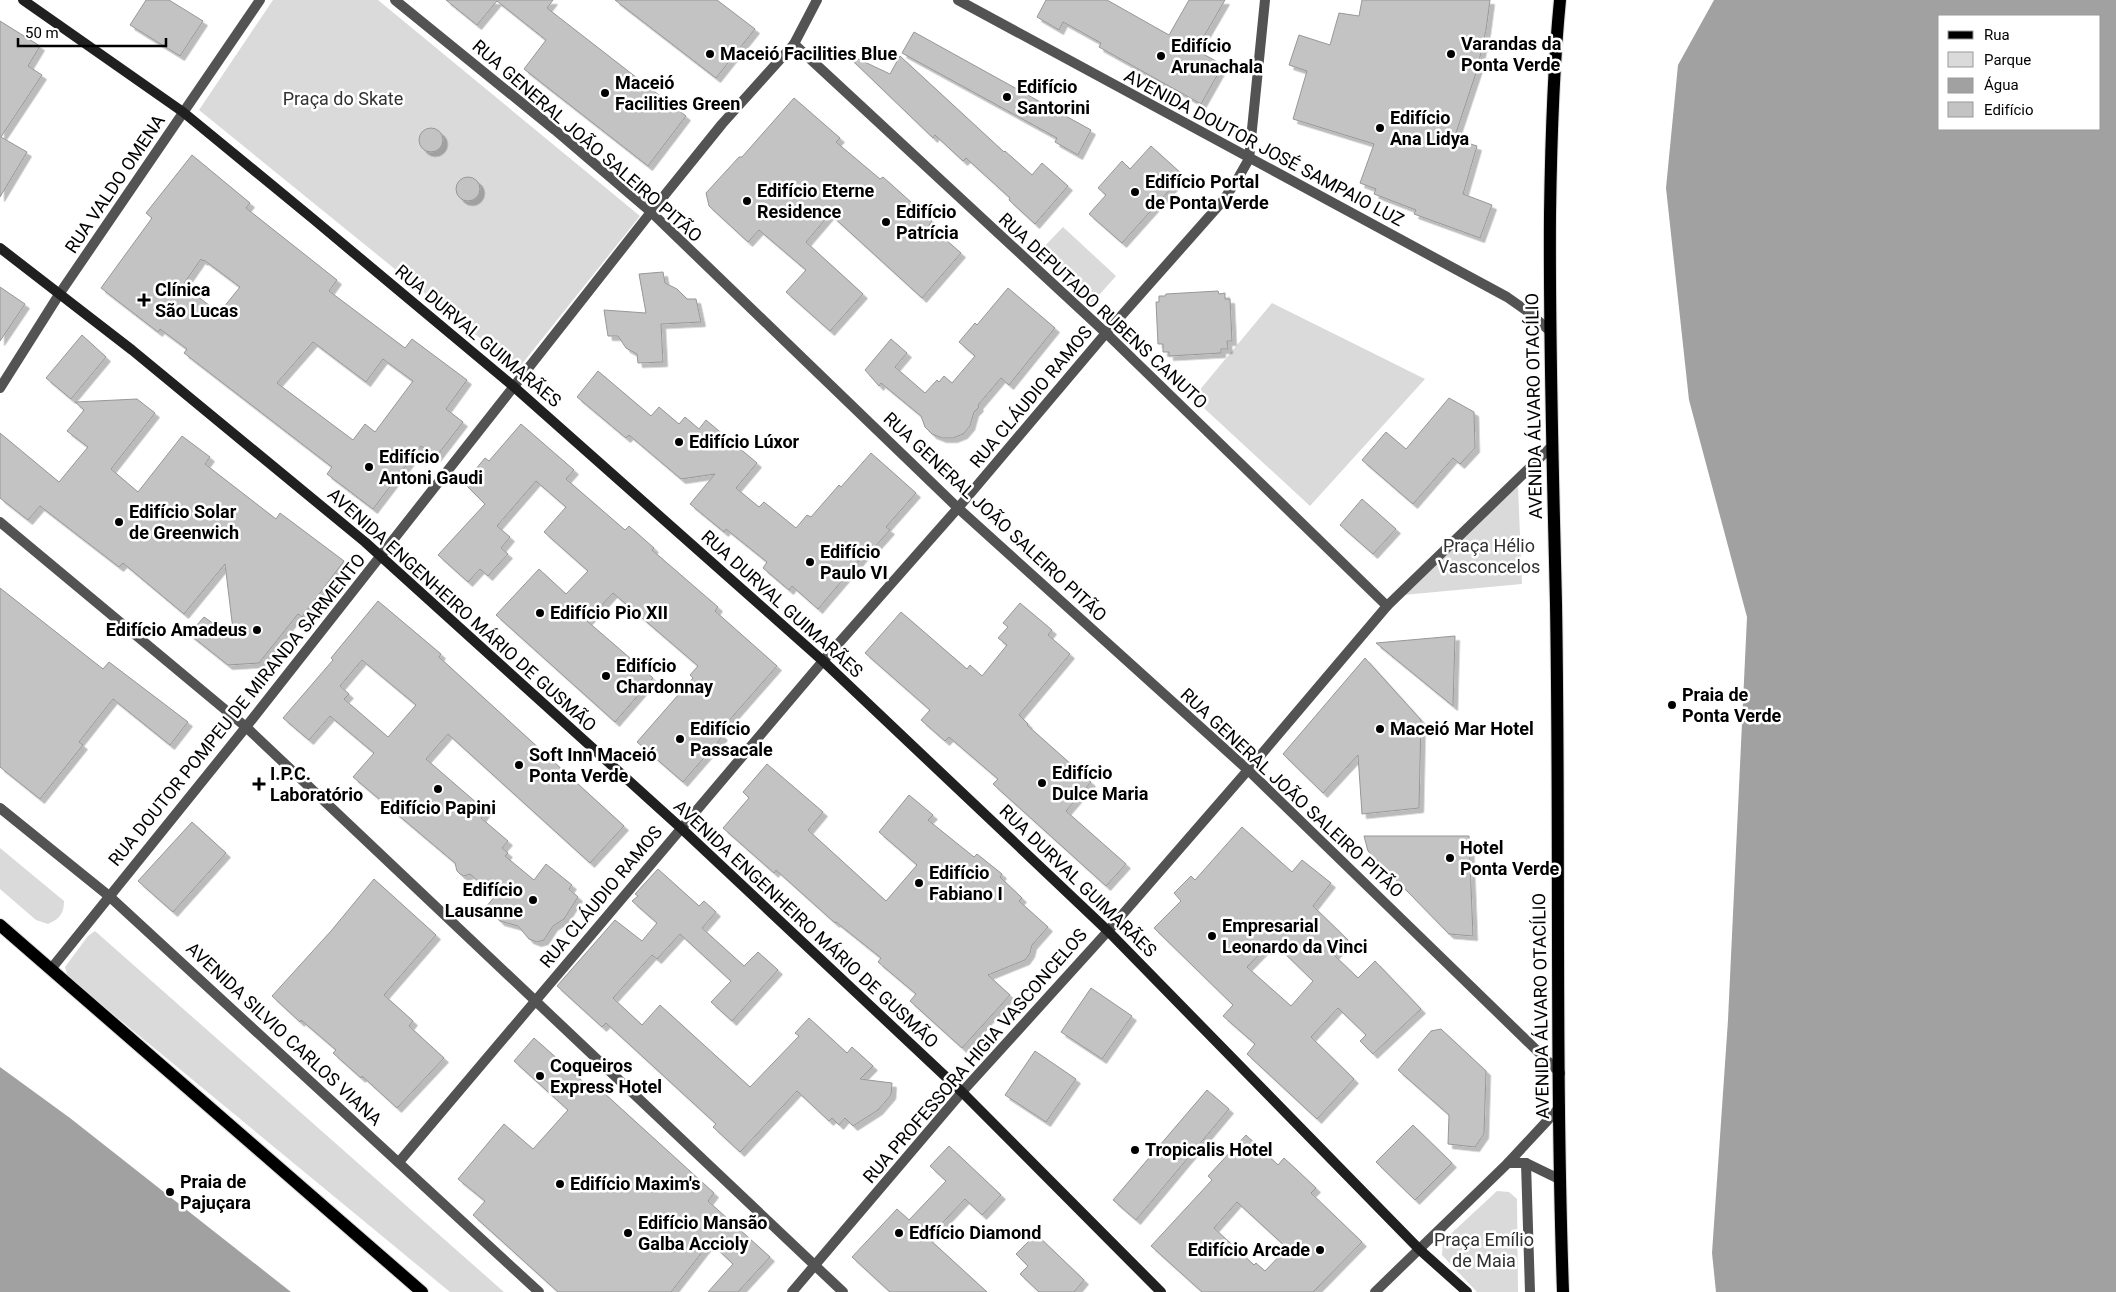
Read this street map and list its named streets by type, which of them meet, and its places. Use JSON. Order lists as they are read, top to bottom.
{
  "streets": {
    "main road": ["AVENIDA ÁLVARO OTACÍLIO"],
    "street": [
      "RUA GENERAL JOÃO SALEIRO PITÃO",
      "AVENIDA DOUTOR JOSÉ SAMPAIO LUZ",
      "RUA VALDO OMENA",
      "RUA DEPUTADO RUBENS CANUTO",
      "RUA DURVAL GUIMARÃES",
      "RUA CLÁUDIO RAMOS",
      "AVENIDA ENGENHEIRO MÁRIO DE GUSMÃO",
      "RUA DOUTOR POMPEU DE MIRANDA SARMENTO",
      "AVENIDA SILVIO CARLOS VIANA",
      "RUA PROFESSORA HIGIA VASCONCELOS"
    ]
  },
  "crossings": [
    ["RUA GENERAL JOÃO SALEIRO PITÃO", "RUA CLÁUDIO RAMOS"],
    ["RUA GENERAL JOÃO SALEIRO PITÃO", "AVENIDA ÁLVARO OTACÍLIO"],
    ["RUA GENERAL JOÃO SALEIRO PITÃO", "RUA DOUTOR POMPEU DE MIRANDA SARMENTO"],
    ["RUA GENERAL JOÃO SALEIRO PITÃO", "RUA PROFESSORA HIGIA VASCONCELOS"],
    ["AVENIDA DOUTOR JOSÉ SAMPAIO LUZ", "RUA CLÁUDIO RAMOS"],
    ["AVENIDA DOUTOR JOSÉ SAMPAIO LUZ", "AVENIDA ÁLVARO OTACÍLIO"],
    ["RUA VALDO OMENA", "RUA DURVAL GUIMARÃES"],
    ["RUA VALDO OMENA", "AVENIDA ENGENHEIRO MÁRIO DE GUSMÃO"],
    ["RUA DEPUTADO RUBENS CANUTO", "RUA CLÁUDIO RAMOS"],
    ["RUA DEPUTADO RUBENS CANUTO", "RUA DOUTOR POMPEU DE MIRANDA SARMENTO"],
    ["RUA DEPUTADO RUBENS CANUTO", "RUA PROFESSORA HIGIA VASCONCELOS"],
    ["RUA DURVAL GUIMARÃES", "RUA CLÁUDIO RAMOS"],
    ["RUA DURVAL GUIMARÃES", "RUA DOUTOR POMPEU DE MIRANDA SARMENTO"],
    ["RUA DURVAL GUIMARÃES", "RUA PROFESSORA HIGIA VASCONCELOS"],
    ["RUA CLÁUDIO RAMOS", "AVENIDA ENGENHEIRO MÁRIO DE GUSMÃO"],
    ["RUA CLÁUDIO RAMOS", "AVENIDA SILVIO CARLOS VIANA"],
    ["AVENIDA ÁLVARO OTACÍLIO", "RUA PROFESSORA HIGIA VASCONCELOS"],
    ["AVENIDA ENGENHEIRO MÁRIO DE GUSMÃO", "RUA DOUTOR POMPEU DE MIRANDA SARMENTO"],
    ["AVENIDA ENGENHEIRO MÁRIO DE GUSMÃO", "RUA PROFESSORA HIGIA VASCONCELOS"],
    ["RUA DOUTOR POMPEU DE MIRANDA SARMENTO", "AVENIDA SILVIO CARLOS VIANA"]
  ],
  "parks": ["Praça do Skate", "Praça Hélio Vasconcelos", "Praça Emílio de Maia"],
  "places": {
    "other": [
      "Maceió Facilities Blue",
      "Varandas da Ponta Verde",
      "Edifício Arunachala",
      "Maceió Facilities Green",
      "Edifício Santorini",
      "Edifício Ana Lidya",
      "Edifício Portal de Ponta Verde",
      "Edifício Eterne Residence",
      "Edifício Patrícia",
      "Edifício Lúxor",
      "Edifício Antoni Gaudi",
      "Edifício Solar de Greenwich",
      "Edifício Paulo VI",
      "Edifício Pio XII",
      "Edifício Amadeus",
      "Edifício Chardonnay",
      "Praia de Ponta Verde",
      "Maceió Mar Hotel",
      "Edifício Passacale",
      "Soft Inn Maceió Ponta Verde",
      "Edifício Dulce Maria",
      "Edifício Papini",
      "Hotel Ponta Verde",
      "Edifício Fabiano I",
      "Edifício Lausanne",
      "Empresarial Leonardo da Vinci",
      "Coqueiros Express Hotel",
      "Tropicalis Hotel",
      "Edifício Maxim's",
      "Praia de Pajuçara",
      "Edifício Mansão Galba Accioly",
      "Edfício Diamond",
      "Edifício Arcade"
    ],
    "health": ["Clínica São Lucas", "I.P.C. Laboratório"]
  },
  "legend": [
    "Rua",
    "Parque",
    "Água",
    "Edifício"
  ],
  "scale_bar": "50 m"
}
